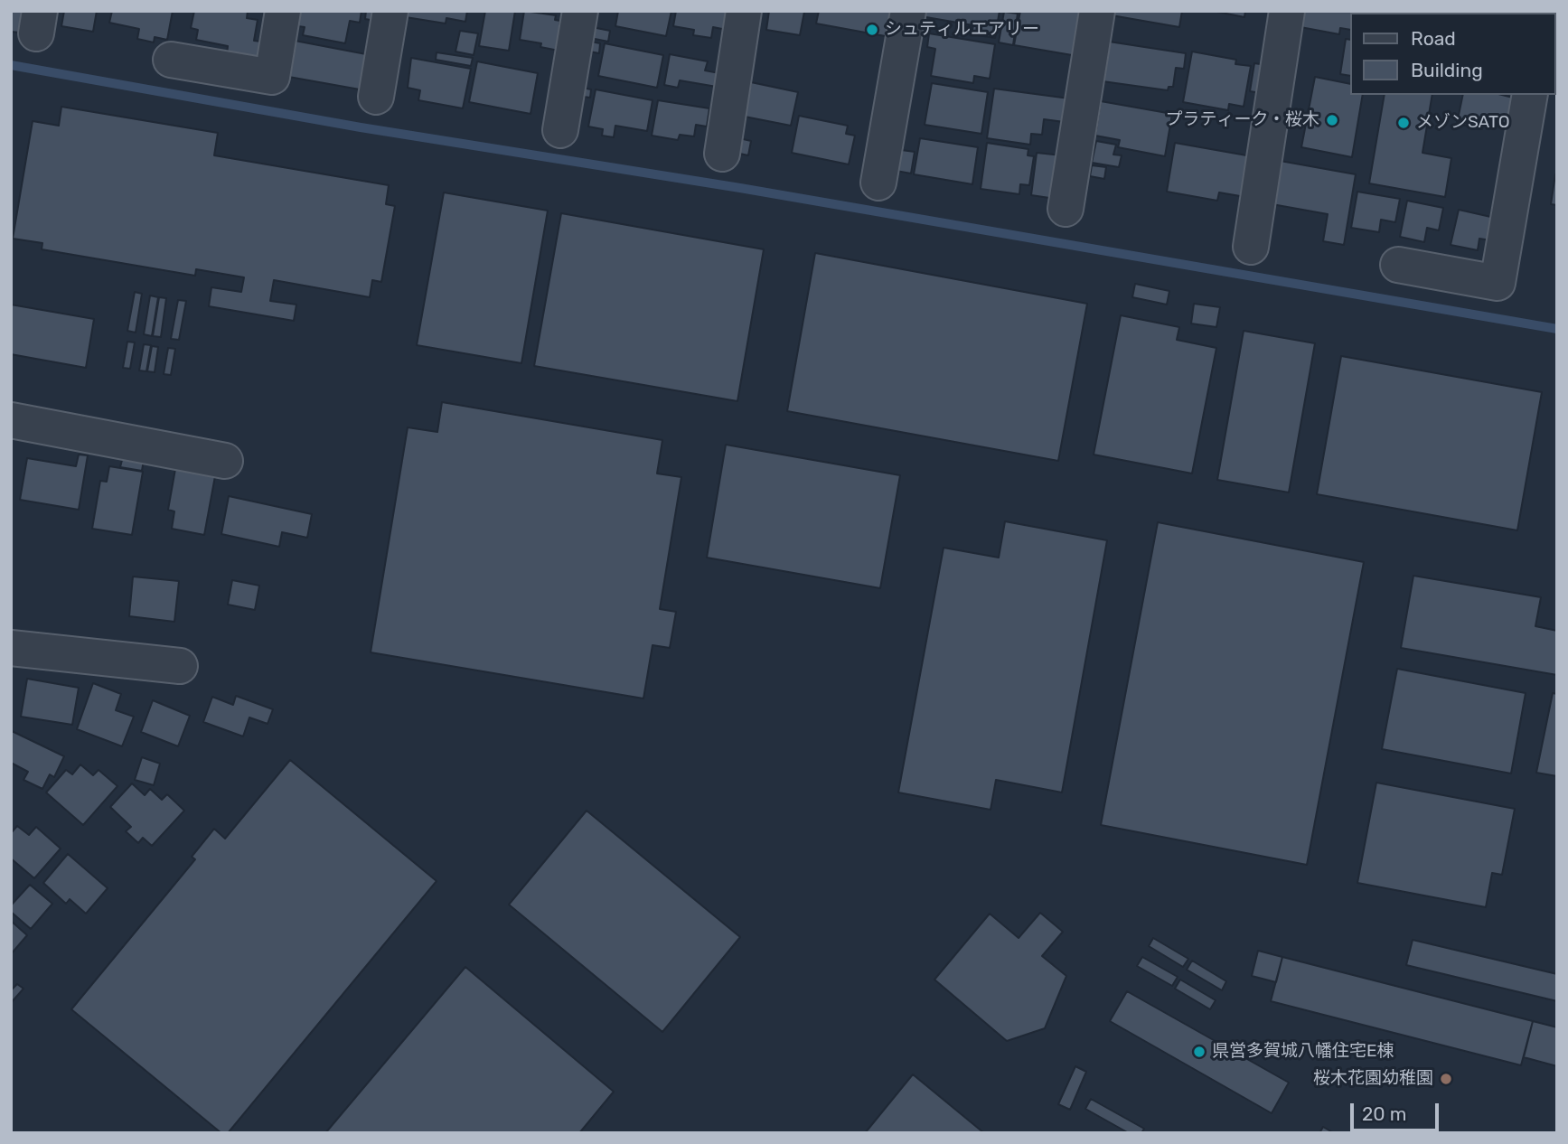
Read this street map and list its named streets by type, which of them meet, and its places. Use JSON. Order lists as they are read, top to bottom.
{
  "places": [
    "シュティルエアリー",
    "プラティーク・桜木",
    "メゾンSATO",
    "県営多賀城八幡住宅E棟",
    "桜木花園幼稚園"
  ],
  "legend": ["Road", "Building"],
  "scale_bar": "20 m"
}
